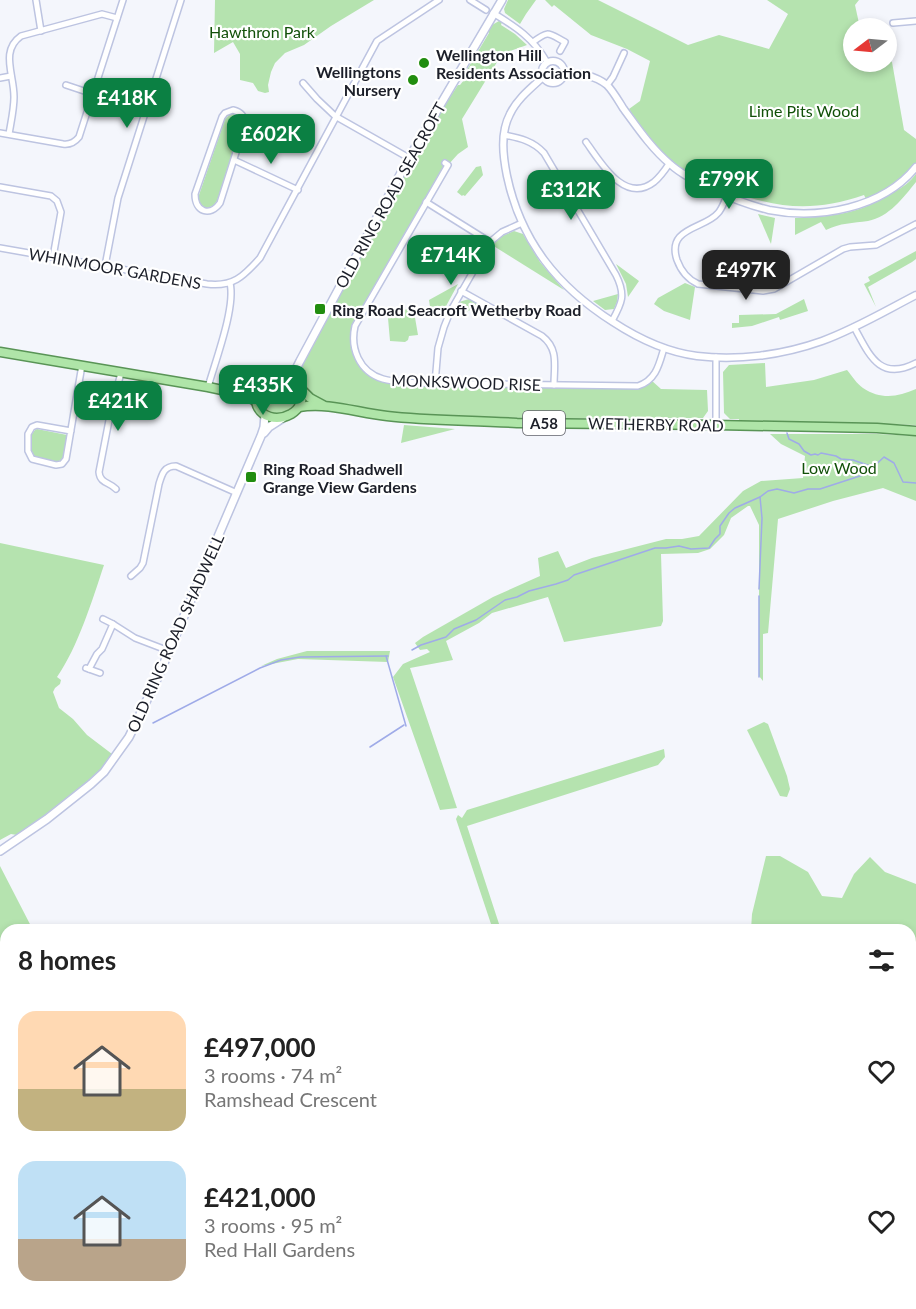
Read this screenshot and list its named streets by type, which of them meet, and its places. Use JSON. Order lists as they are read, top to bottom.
{
  "streets": {
    "main road": [
      "OLD RING ROAD SEACROFT",
      "A58",
      "WETHERBY ROAD",
      "OLD RING ROAD SHADWELL"
    ],
    "street": ["WHINMOOR GARDENS", "MONKSWOOD RISE"]
  },
  "crossings": [
    ["OLD RING ROAD SEACROFT", "A58"],
    ["OLD RING ROAD SEACROFT", "OLD RING ROAD SHADWELL"],
    ["A58", "WETHERBY ROAD"],
    ["A58", "OLD RING ROAD SHADWELL"]
  ],
  "parks": ["Hawthron Park", "Lime Pits Wood", "Low Wood"],
  "places": {
    "other": ["Wellington Hill Residents Association", "Wellingtons Nursery"],
    "transit": ["Ring Road Seacroft Wetherby Road", "Ring Road Shadwell Grange View Gardens"]
  },
  "north": "left",
  "page": {
    "price": [
      "£418K",
      "£602K",
      "£799K",
      "£312K",
      "£714K",
      "£497K",
      "£435K",
      "£421K"
    ],
    "heading": "8 homes",
    "list": [
      {
        "name": "£497,000",
        "note": "3 rooms · 74 m² · Ramshead Crescent"
      },
      {
        "name": "£421,000",
        "note": "3 rooms · 95 m² · Red Hall Gardens"
      }
    ]
  }
}
